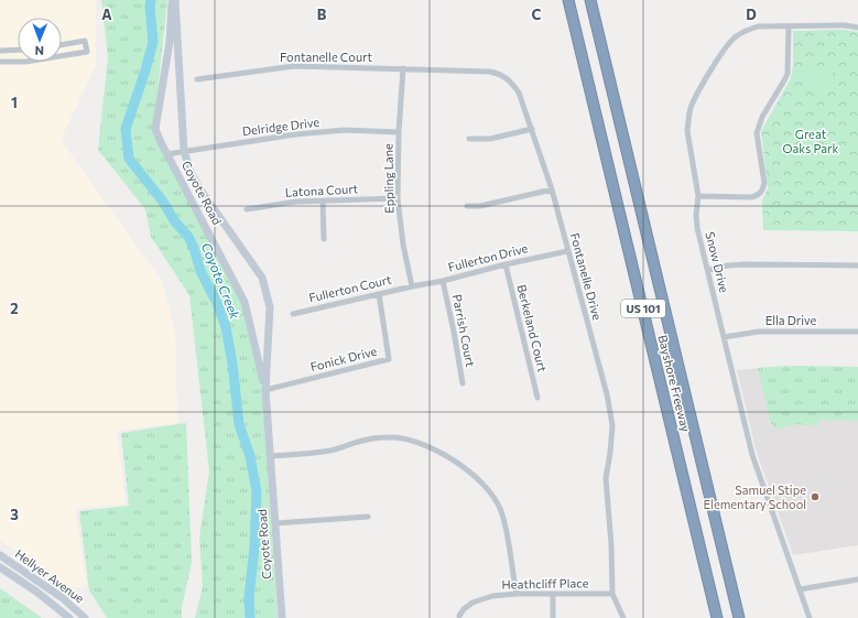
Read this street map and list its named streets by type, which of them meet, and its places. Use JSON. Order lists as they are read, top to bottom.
{
  "streets": {
    "highway": ["US 101", "Bayshore Freeway"],
    "street": [
      "Fontanelle Court",
      "Delridge Drive",
      "Eppling Lane",
      "Latona Court",
      "Coyote Road",
      "Fullerton Drive",
      "Snow Drive",
      "Fontanelle Drive",
      "Fullerton Court",
      "Ella Drive",
      "Berkeland Court",
      "Parrish Court",
      "Fonick Drive",
      "Hellyer Avenue",
      "Heathcliff Place"
    ]
  },
  "crossings": [
    ["Fontanelle Court", "Eppling Lane"],
    ["Fontanelle Court", "Fontanelle Drive"],
    ["Delridge Drive", "Eppling Lane"],
    ["Delridge Drive", "Coyote Road"],
    ["Eppling Lane", "Latona Court"],
    ["Eppling Lane", "Fullerton Drive"],
    ["Eppling Lane", "Fontanelle Drive"],
    ["Eppling Lane", "Fullerton Court"],
    ["Coyote Road", "Fonick Drive"],
    ["Fullerton Drive", "Fontanelle Drive"],
    ["Fullerton Drive", "Fullerton Court"],
    ["Fullerton Drive", "Berkeland Court"],
    ["Fullerton Drive", "Parrish Court"],
    ["Snow Drive", "Ella Drive"],
    ["Fontanelle Drive", "Heathcliff Place"],
    ["Fullerton Court", "Fonick Drive"]
  ],
  "water": ["Coyote Creek"],
  "parks": ["Great Oaks Park"],
  "places": ["Samuel Stipe Elementary School"],
  "north": "bottom",
  "grid": {
    "columns": [
      "A",
      "B",
      "C",
      "D"
    ],
    "rows": ["1", "2", "3"]
  }
}
